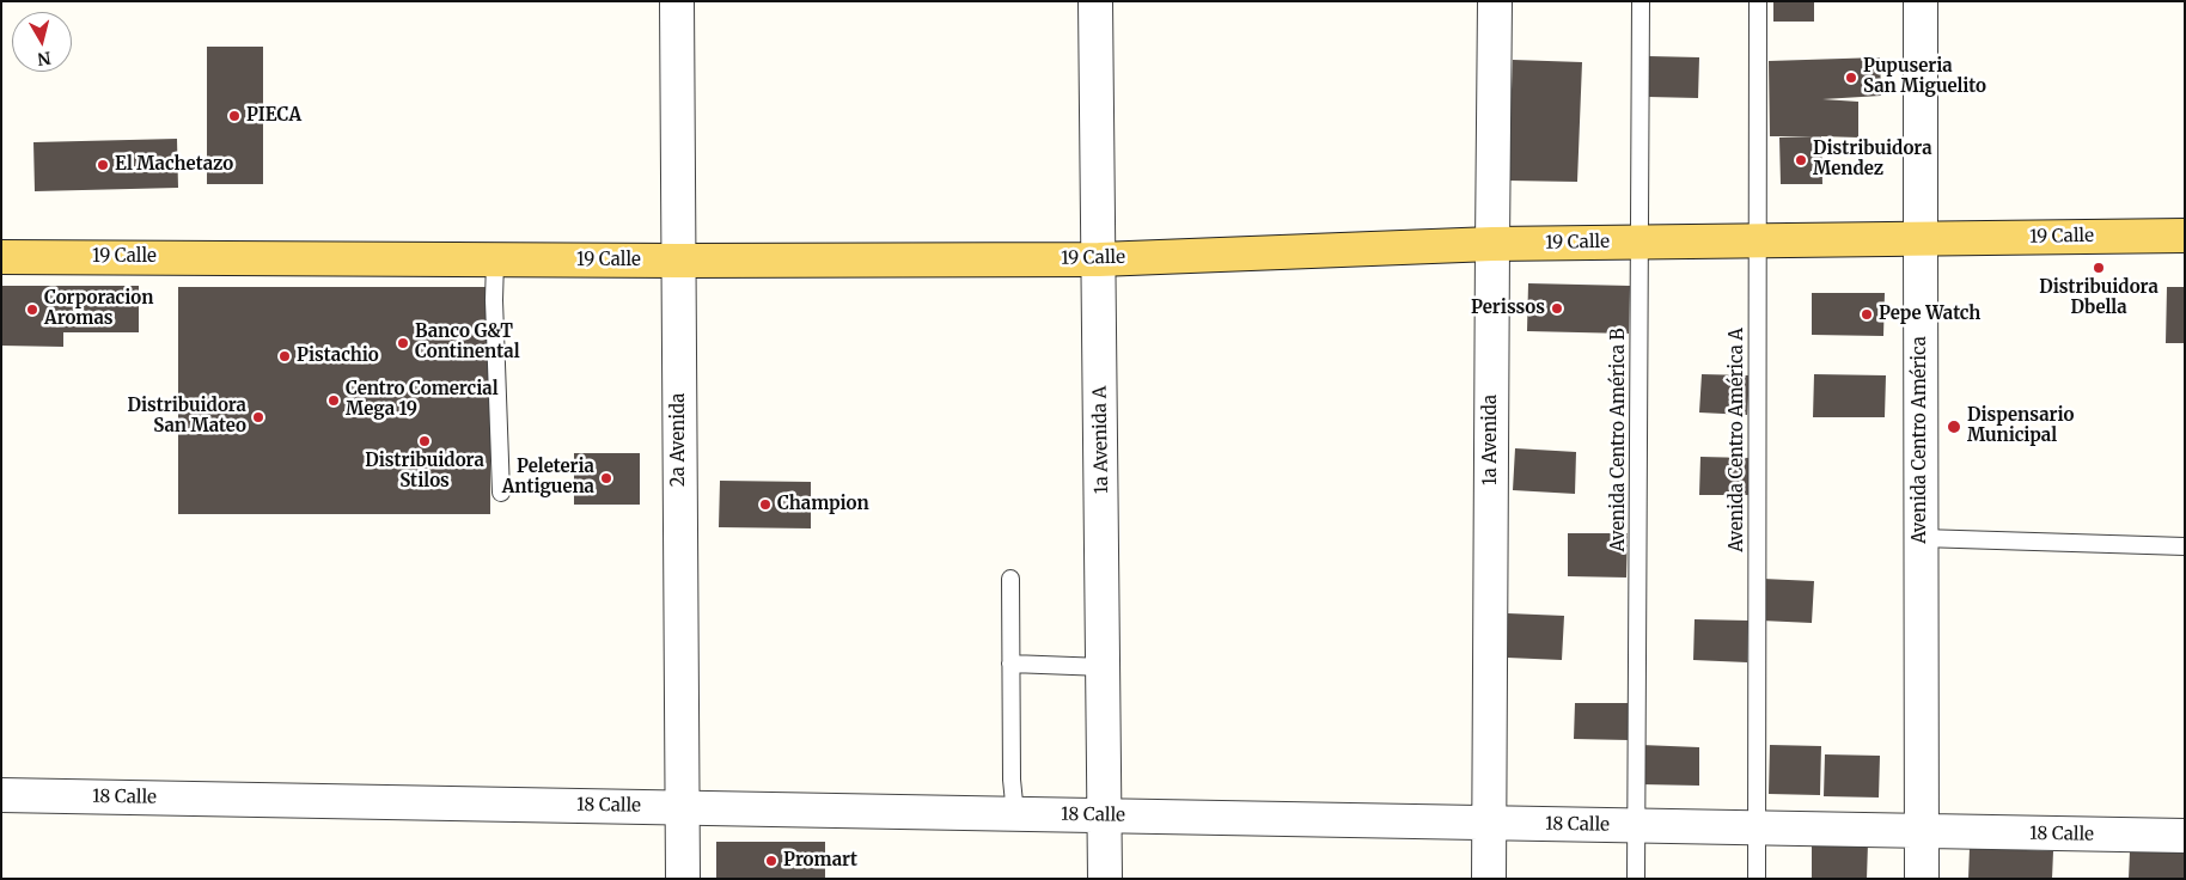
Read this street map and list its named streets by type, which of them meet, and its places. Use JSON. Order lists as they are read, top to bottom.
{
  "streets": {
    "main road": ["19 Calle"],
    "street": [
      "2a Avenida",
      "1a Avenida A",
      "1a Avenida",
      "Avenida Centro América",
      "18 Calle"
    ],
    "lane": ["Avenida Centro América B", "Avenida Centro América A"]
  },
  "crossings": [
    ["19 Calle", "2a Avenida"],
    ["19 Calle", "1a Avenida A"],
    ["19 Calle", "1a Avenida"],
    ["19 Calle", "Avenida Centro América B"],
    ["19 Calle", "Avenida Centro América A"],
    ["19 Calle", "Avenida Centro América"],
    ["2a Avenida", "18 Calle"],
    ["1a Avenida A", "18 Calle"],
    ["1a Avenida", "18 Calle"],
    ["Avenida Centro América B", "18 Calle"],
    ["Avenida Centro América A", "18 Calle"],
    ["Avenida Centro América", "18 Calle"]
  ],
  "places": [
    "Pupuseria San Miguelito",
    "PIECA",
    "Distribuidora Mendez",
    "El Machetazo",
    "Distribuidora Dbella",
    "Perissos",
    "Corporacion Aromas",
    "Pepe Watch",
    "Banco G&T Continental",
    "Pistachio",
    "Centro Comercial Mega 19",
    "Distribuidora San Mateo",
    "Dispensario Municipal",
    "Distribuidora Stilos",
    "Peleteria Antiguena",
    "Champion",
    "Promart"
  ],
  "north": "bottom"
}
